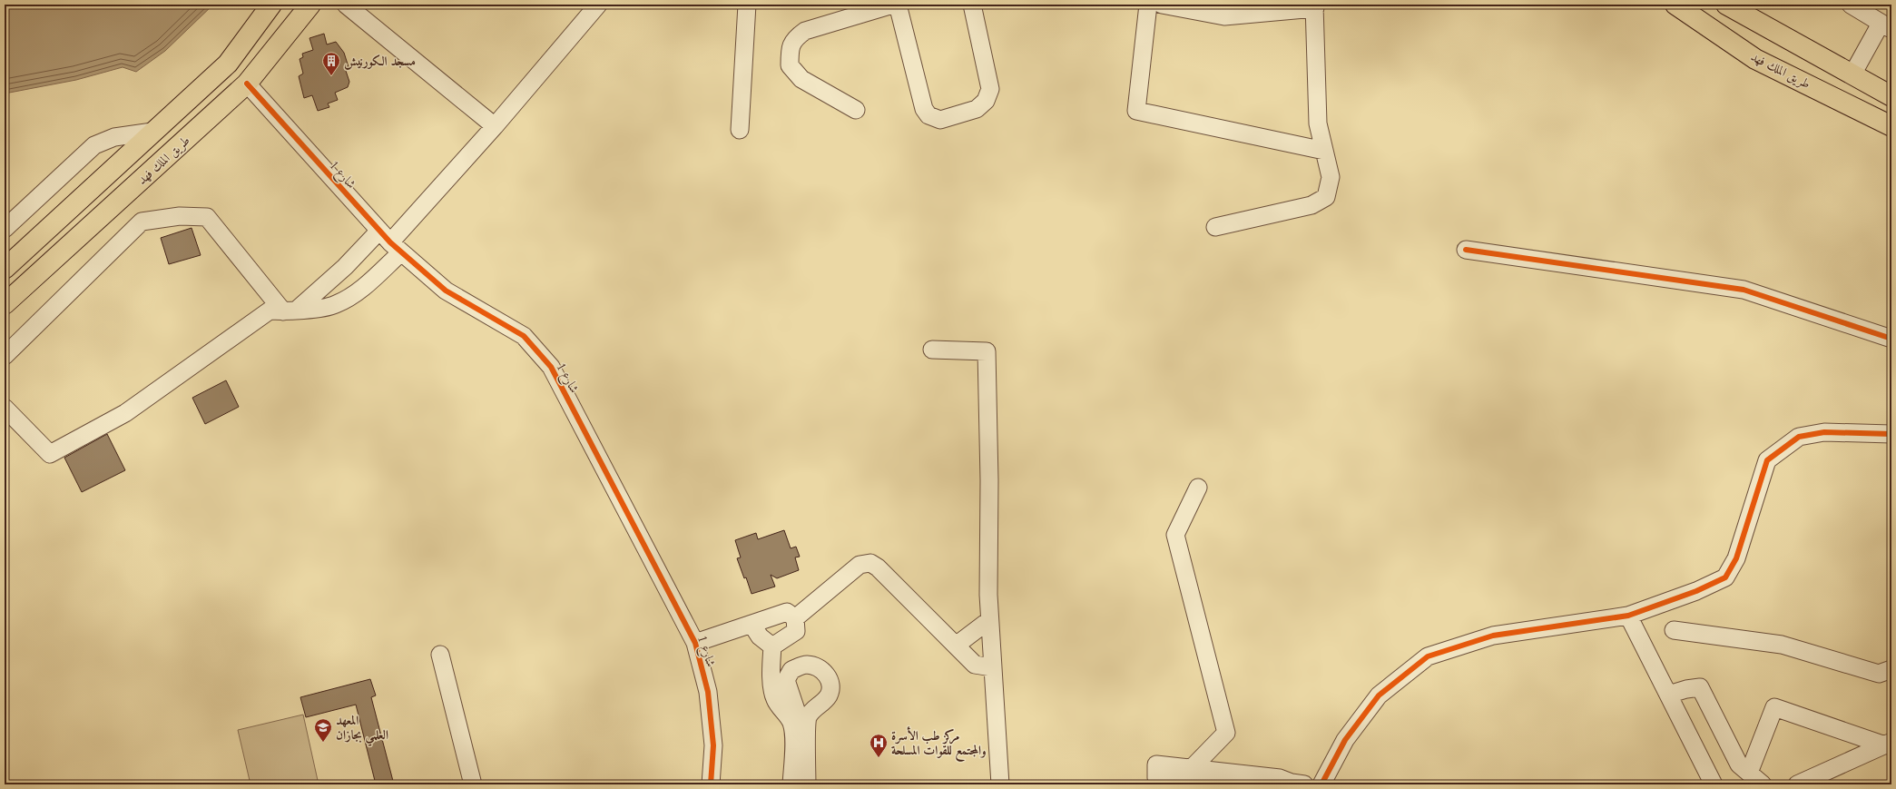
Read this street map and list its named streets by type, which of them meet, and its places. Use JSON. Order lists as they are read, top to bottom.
{
  "streets": {
    "main road": ["طريق الملك فهد"],
    "street": ["شارع 1"]
  },
  "crossings": [
    ["طريق الملك فهد", "شارع 1"]
  ],
  "places": {
    "building": ["مسجد الكورنيش"],
    "school or university": ["المعهد العلمي بجازان"],
    "hospital": ["مركز طب الأسرة والمجتمع للقوات المسلحة"]
  }
}
